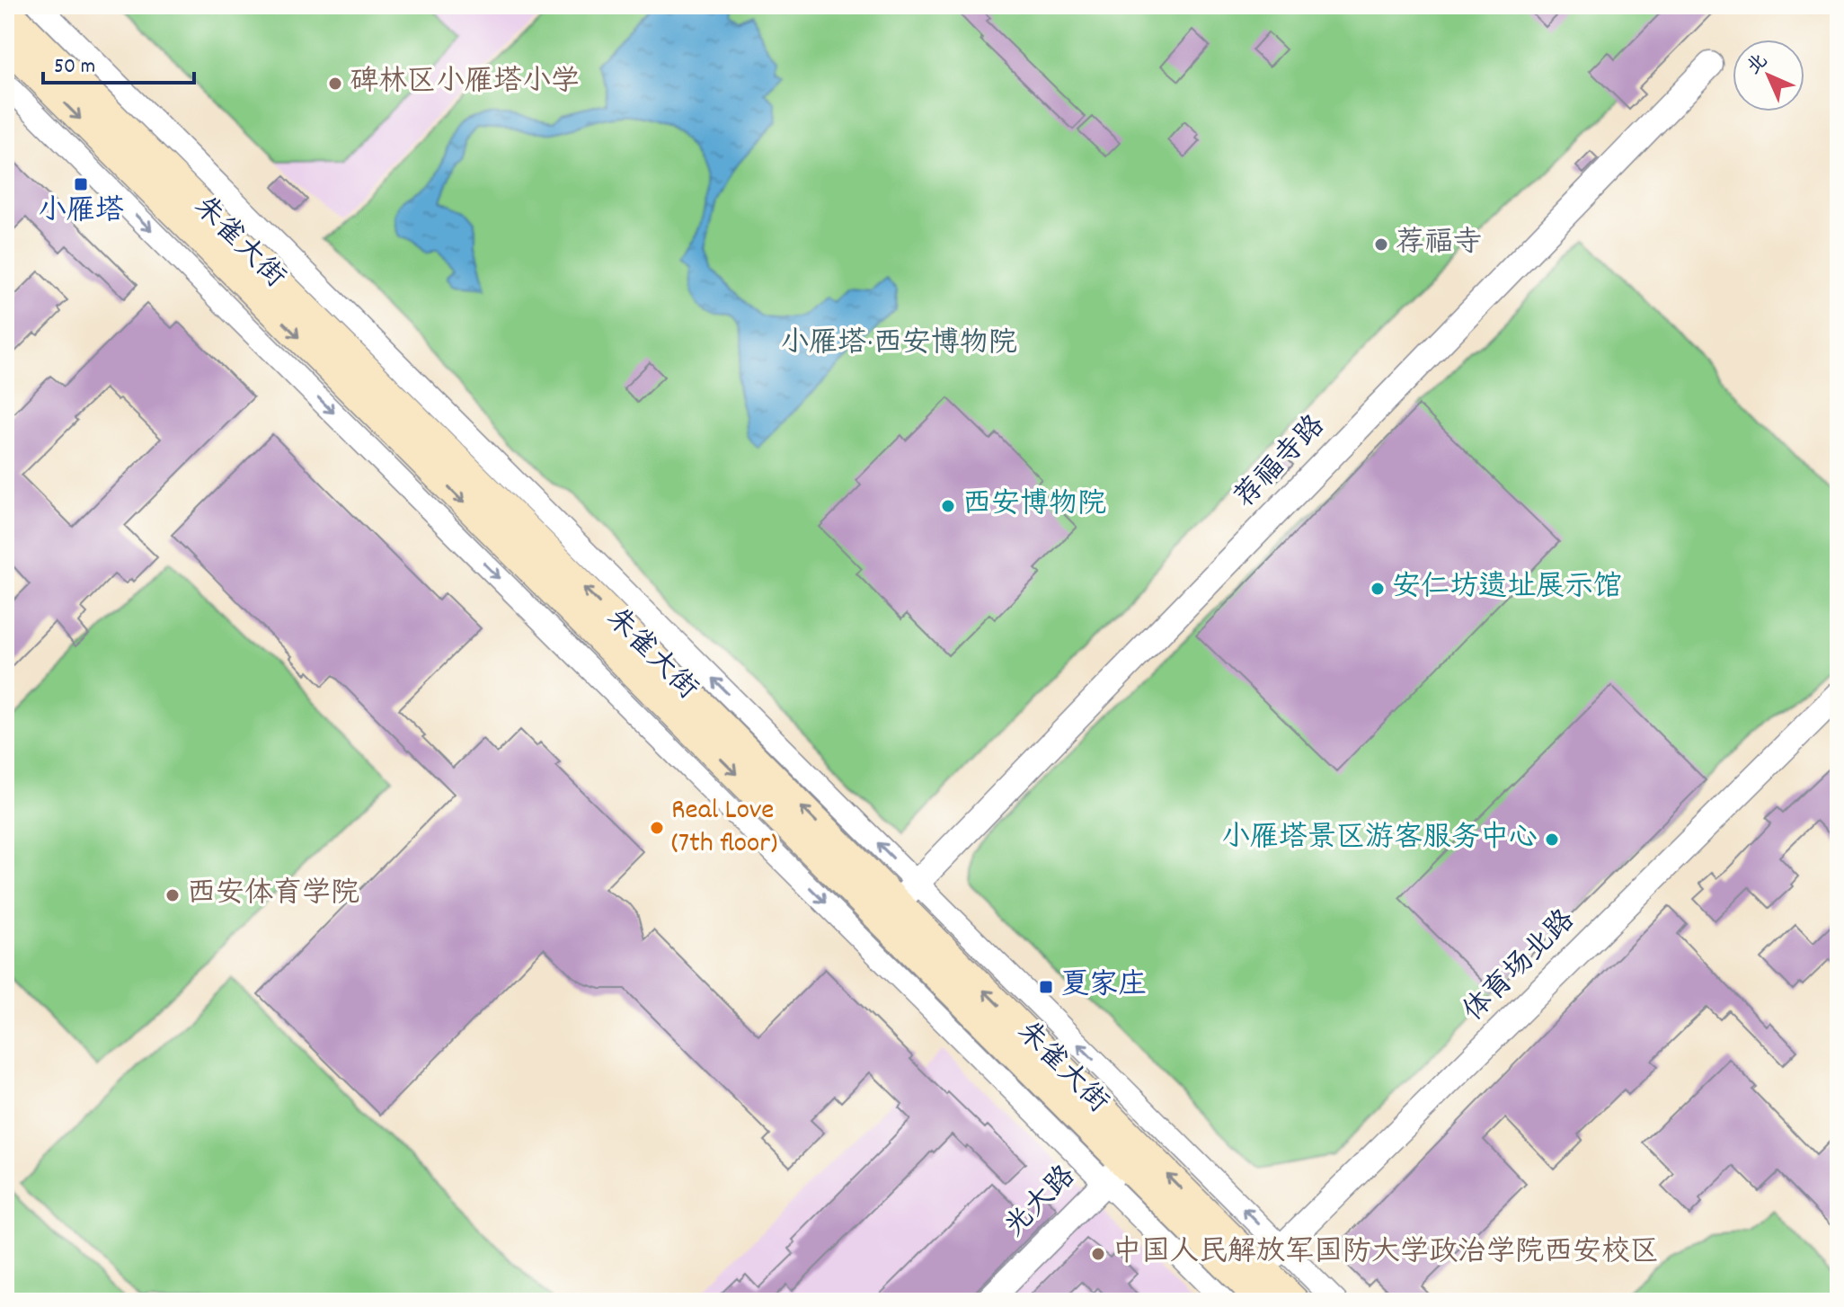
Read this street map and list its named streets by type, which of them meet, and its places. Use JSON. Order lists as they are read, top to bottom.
{
  "streets": {
    "main road": ["朱雀大街"],
    "street": ["荐福寺路", "体育场北路", "光大路"]
  },
  "crossings": [
    ["朱雀大街", "荐福寺路"],
    ["朱雀大街", "体育场北路"],
    ["朱雀大街", "光大路"]
  ],
  "parks": ["小雁塔·西安博物院"],
  "places": {
    "other": [
      "碑林区小雁塔小学",
      "荐福寺",
      "西安博物院",
      "安仁坊遗址展示馆",
      "Real Love (7th floor)",
      "小雁塔景区游客服务中心",
      "西安体育学院",
      "中国人民解放军国防大学政治学院西安校区"
    ],
    "transit": ["小雁塔", "夏家庄"]
  },
  "scale_bar": "50 m",
  "north": "top left"
}
